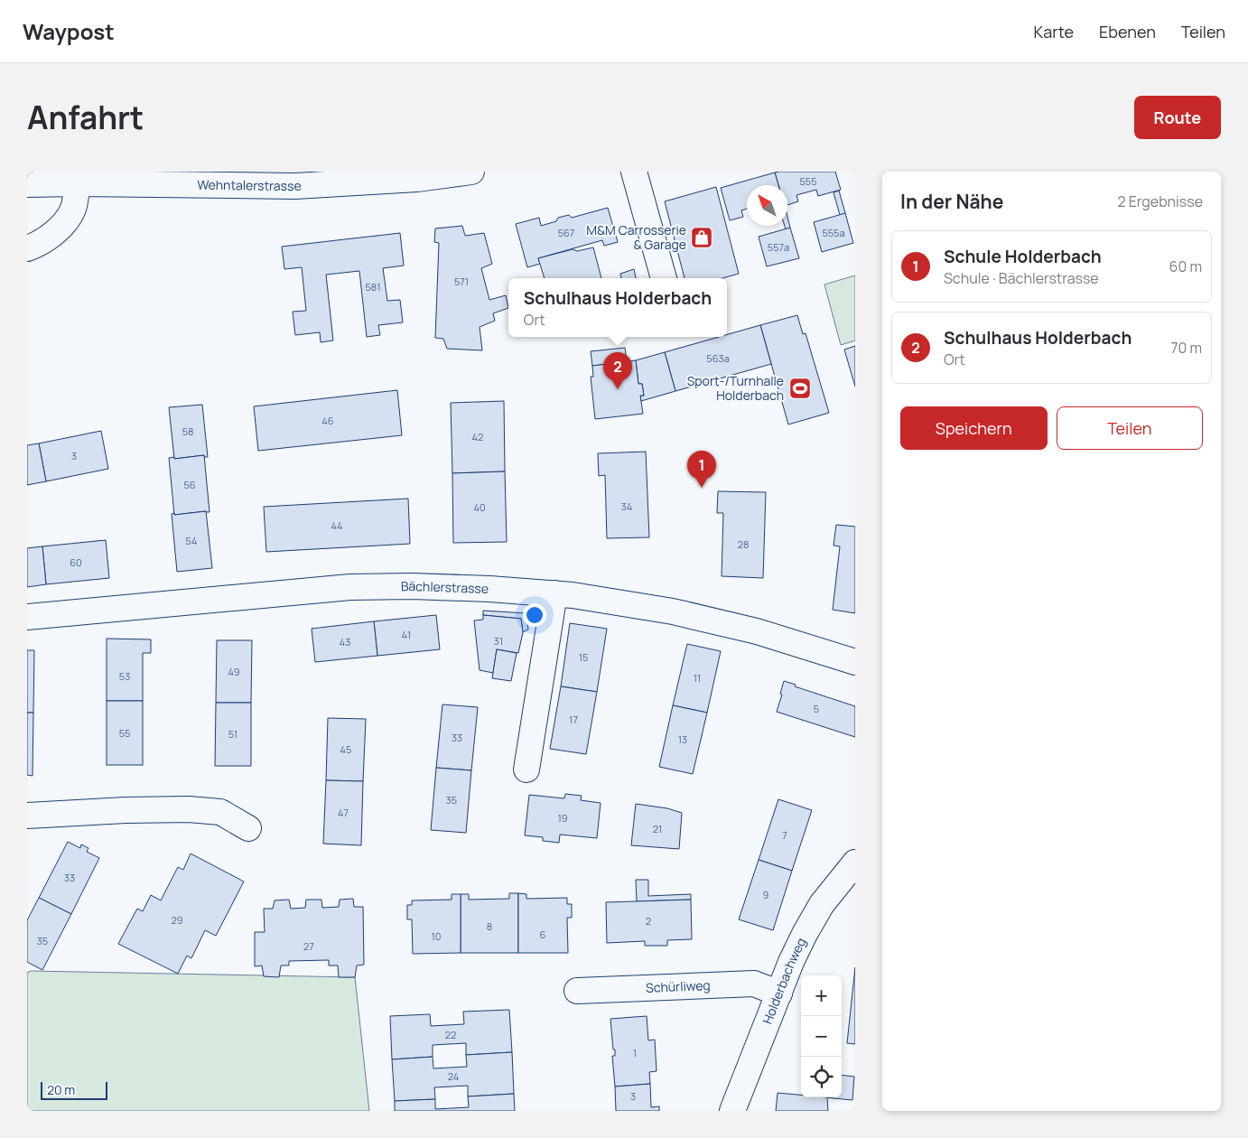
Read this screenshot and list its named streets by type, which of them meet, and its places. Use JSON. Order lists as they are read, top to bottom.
{
  "streets": {
    "street": [
      "Wehntalerstrasse",
      "Bächlerstrasse",
      "Holderbachweg",
      "Schürliweg"
    ]
  },
  "crossings": [
    ["Holderbachweg", "Schürliweg"]
  ],
  "places": {
    "shop": ["M&M Carrosserie & Garage"],
    "sports": ["Sport-/Turnhalle Holderbach"]
  },
  "house_numbers": [
    "555",
    "567",
    "555a",
    "557a",
    "571",
    "581",
    "563a",
    "46",
    "58",
    "42",
    "3",
    "56",
    "34",
    "40",
    "44",
    "54",
    "28",
    "60",
    "41",
    "31",
    "43",
    "15",
    "49",
    "53",
    "11",
    "5",
    "17",
    "55",
    "51",
    "33",
    "13",
    "45",
    "35",
    "47",
    "19",
    "21",
    "7",
    "33",
    "9",
    "29",
    "2",
    "8",
    "6",
    "10",
    "35",
    "27",
    "22",
    "1",
    "24",
    "3"
  ],
  "scale_bar": "20 m",
  "north": "top left",
  "page": {
    "header": "Waypost",
    "nav": ["Karte", "Ebenen", "Teilen"],
    "title": "Anfahrt",
    "buttons": [
      "Route",
      ["Speichern", "Teilen"]
    ],
    "heading": ["In der Nähe", "2 Ergebnisse"],
    "list": [
      {
        "mark": "1",
        "name": "Schule Holderbach",
        "note": "Schule · Bächlerstrasse",
        "value": "60 m"
      },
      {
        "mark": "2",
        "name": "Schulhaus Holderbach",
        "note": "Ort",
        "value": "70 m"
      }
    ],
    "popup": ["Schulhaus Holderbach", "Ort"],
    "pins": ["2", "1"],
    "map_buttons": ["+", "−"],
    "scale": "20 m"
  }
}
